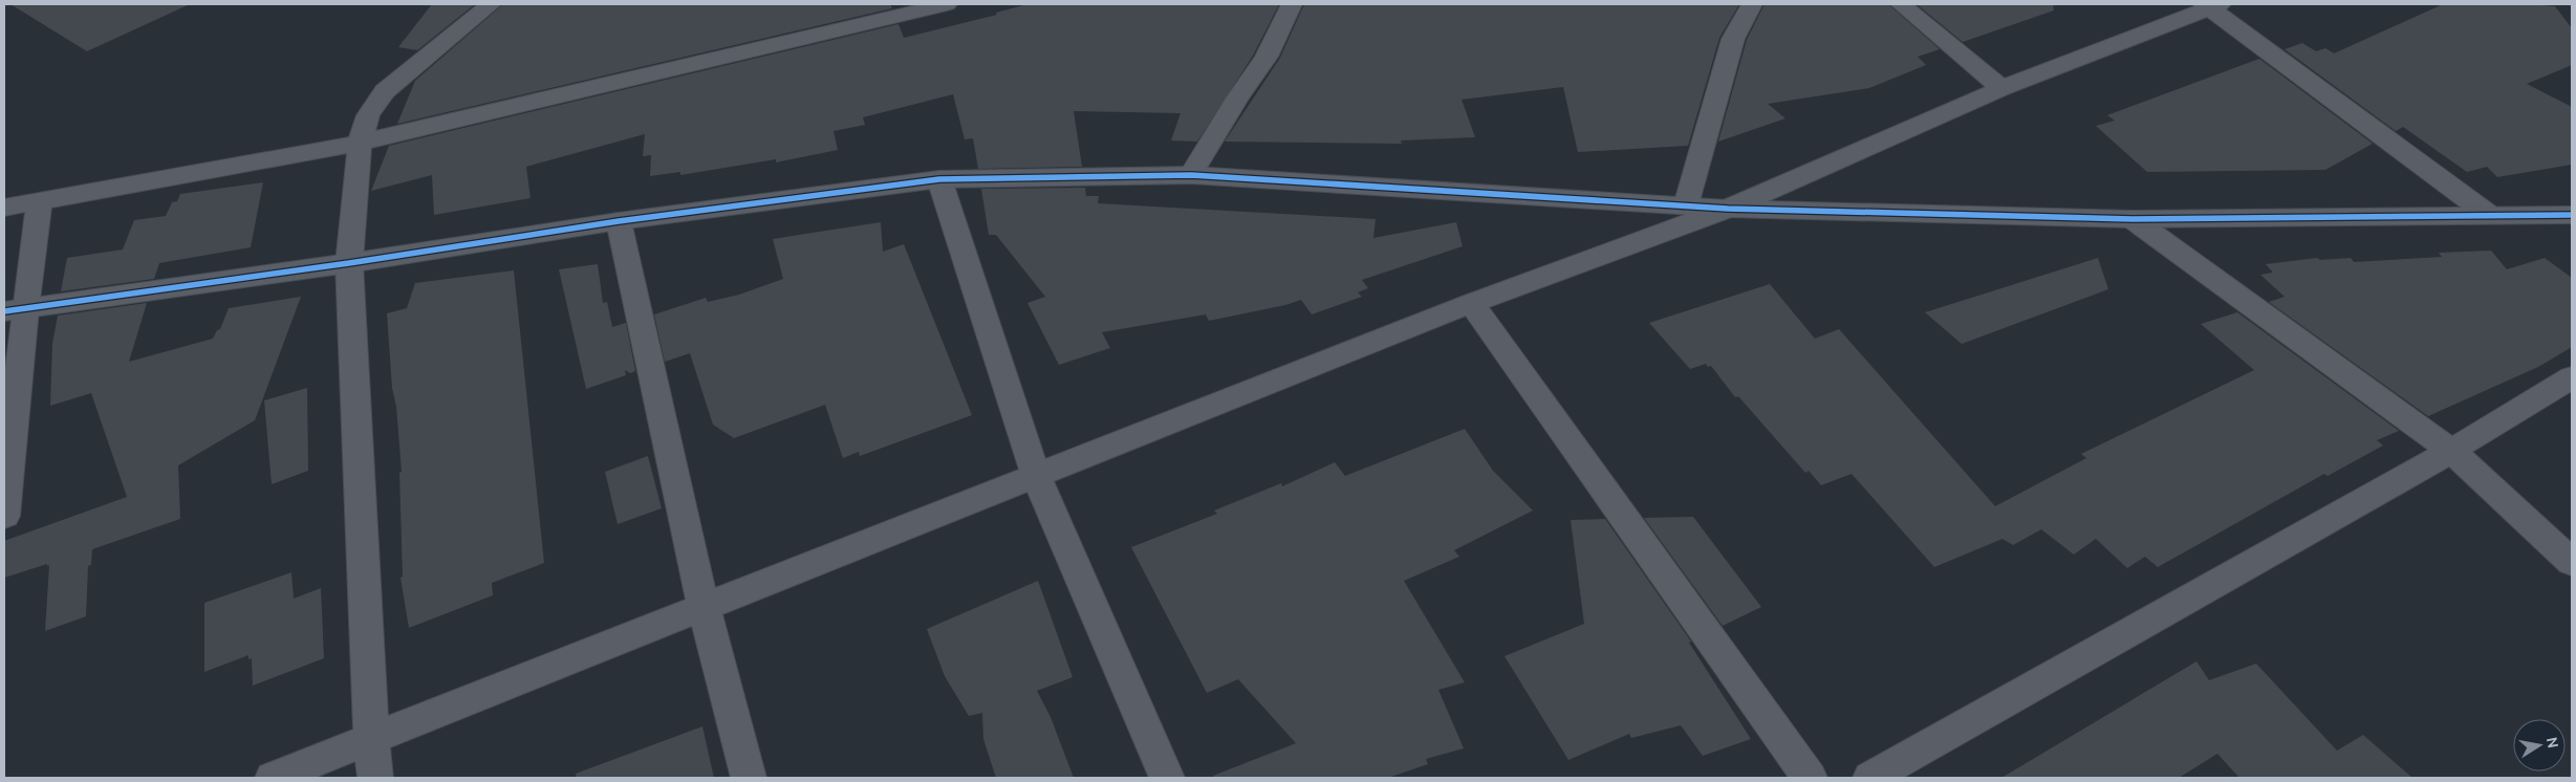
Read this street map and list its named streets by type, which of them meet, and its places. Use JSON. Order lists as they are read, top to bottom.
{
  "north": "right"
}
